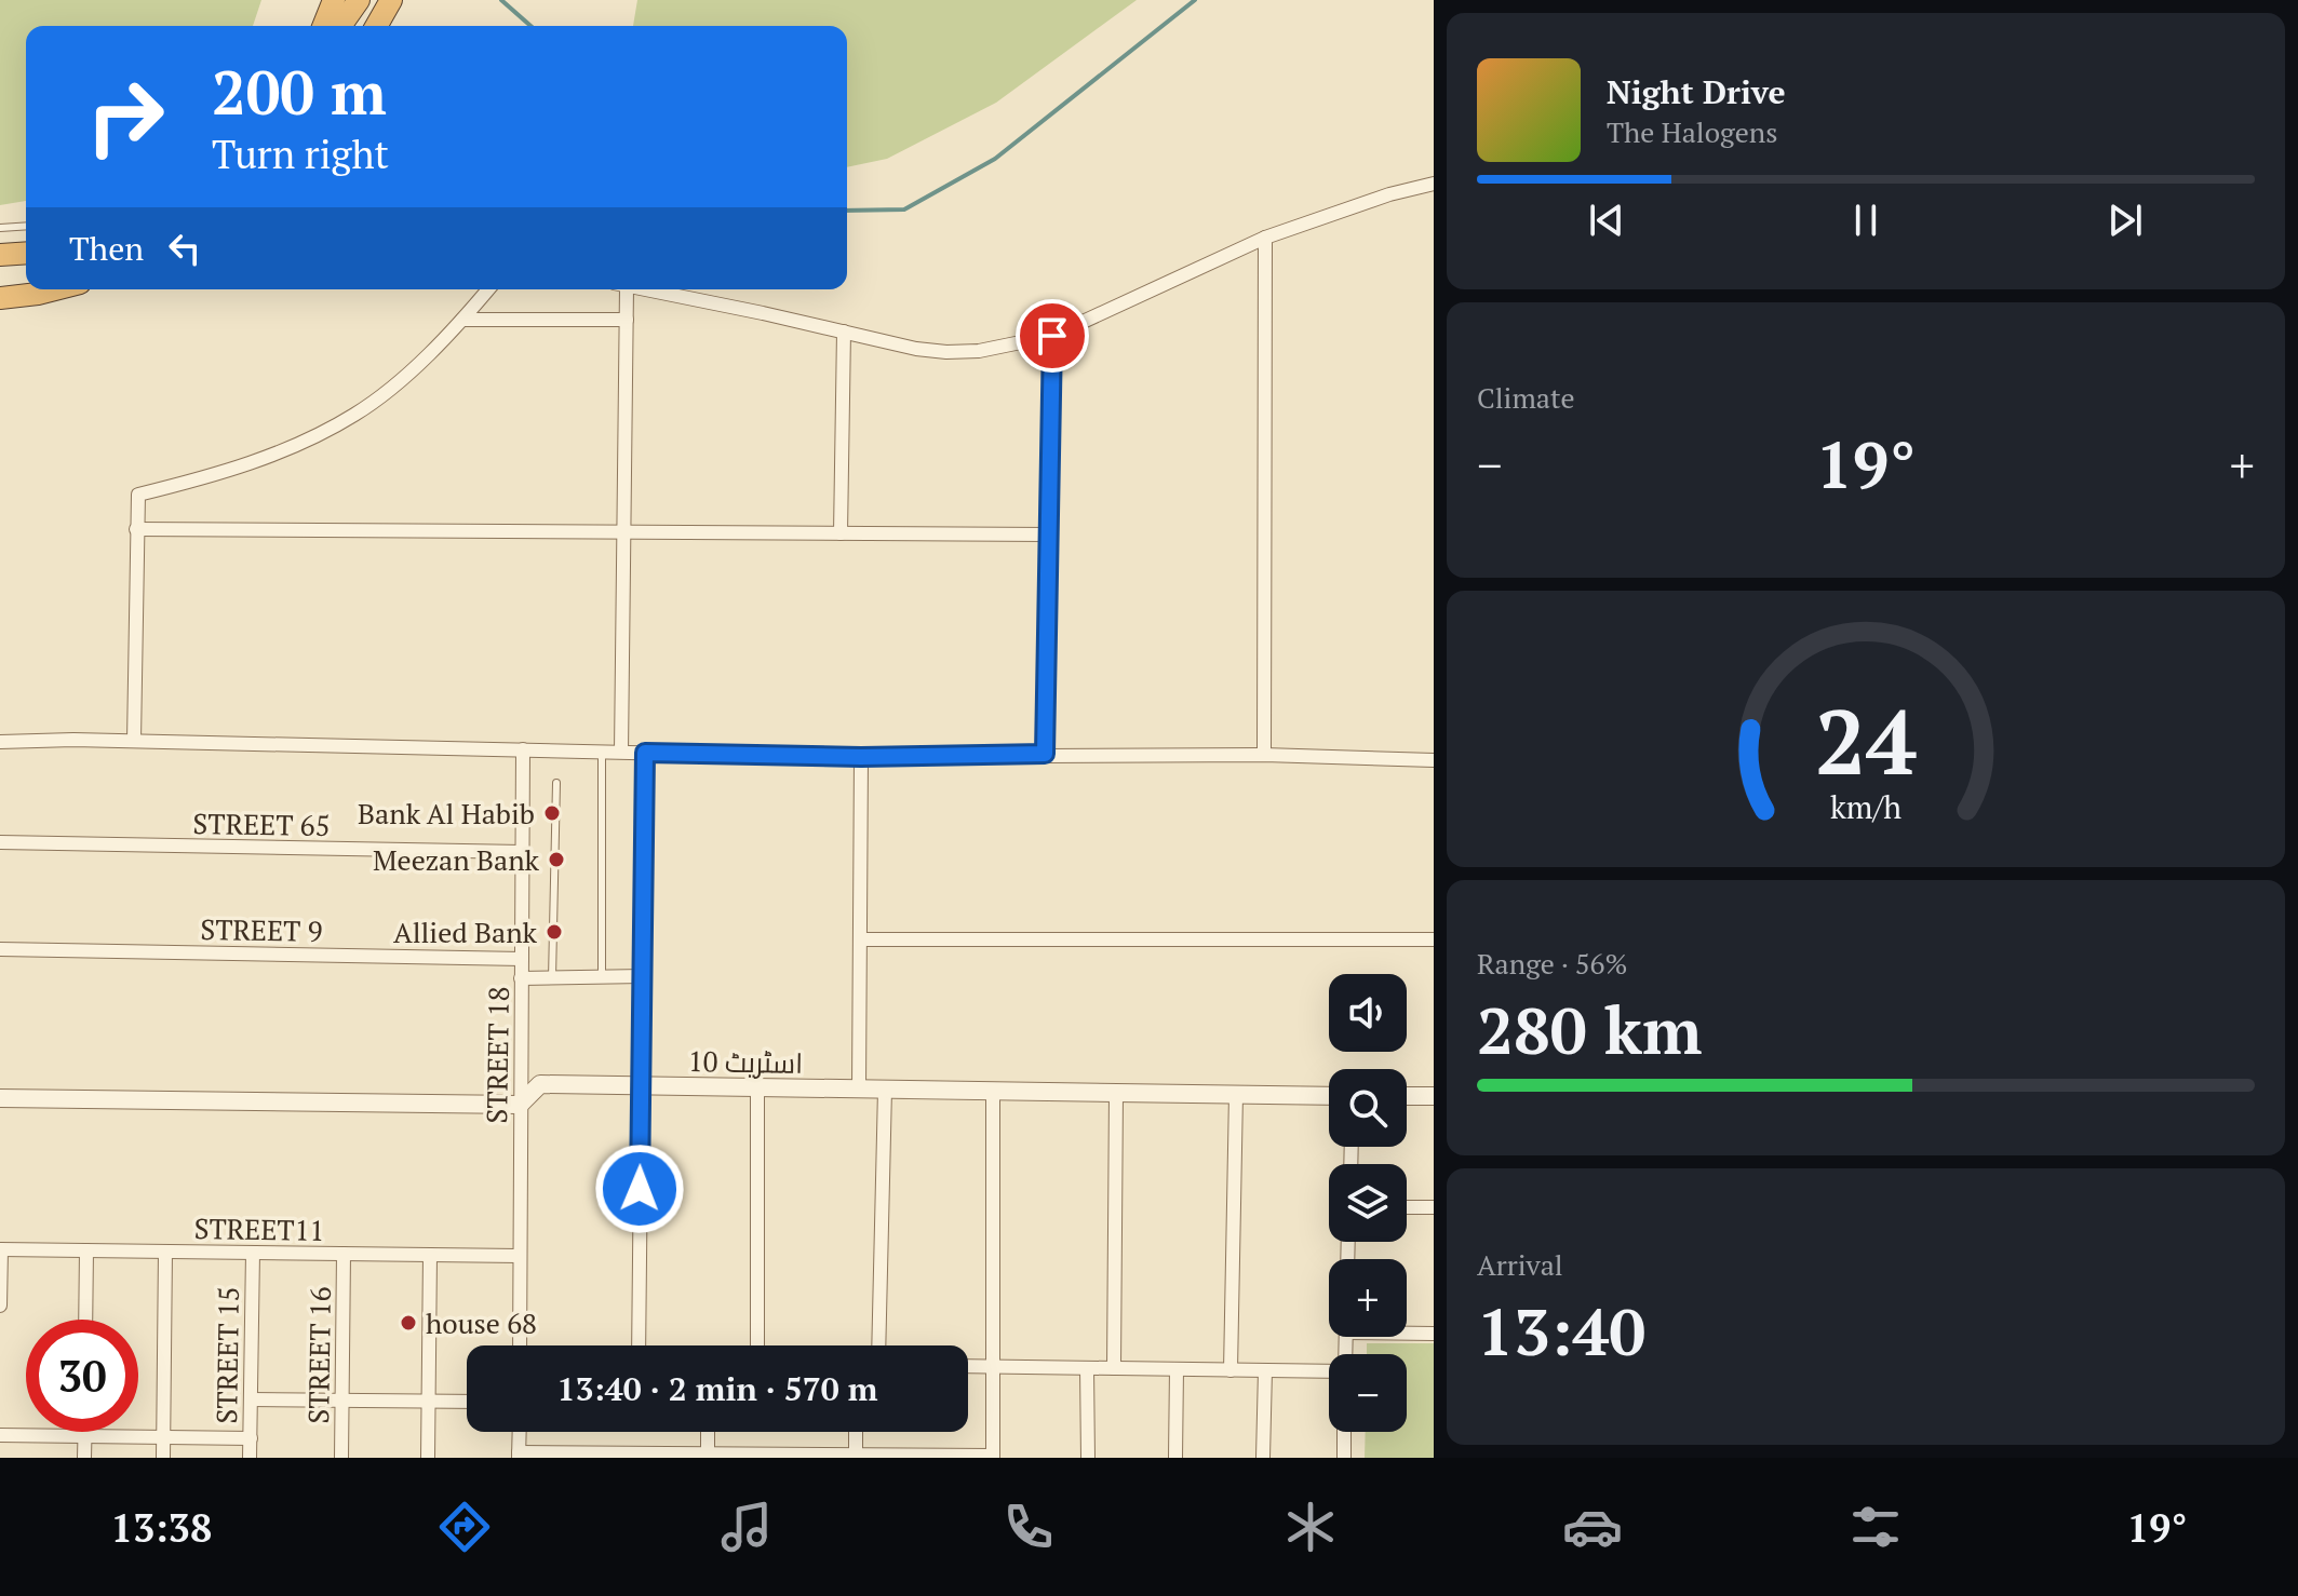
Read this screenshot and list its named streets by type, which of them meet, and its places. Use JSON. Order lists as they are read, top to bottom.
{
  "streets": {
    "street": [
      "STREET 65",
      "STREET 9",
      "STREET 18",
      "اسٹریٹ 10",
      "STREET11",
      "STREET 15",
      "STREET 16"
    ]
  },
  "crossings": [
    ["STREET 65", "STREET 18"],
    ["STREET 9", "STREET 18"],
    ["STREET 18", "اسٹریٹ 10"],
    ["STREET 18", "STREET11"],
    ["STREET11", "STREET 15"],
    ["STREET11", "STREET 16"]
  ],
  "places": [
    "Bank Al Habib",
    "Meezan Bank",
    "Allied Bank",
    "house 68"
  ],
  "page": {
    "turn": ["200 m", "Turn right"],
    "song": ["Night Drive", "The Halogens"],
    "then": "Then",
    "tile": [
      "Climate",
      ["Range · 56%", "280 km"],
      ["Arrival", "13:40"]
    ],
    "heat": ["−", "19°", "+"],
    "map_buttons": ["+", "−"],
    "limit": "30",
    "trip": "13:40 · 2 min · 570 m",
    "tabs": ["13:38", "19°"],
    "gauge": ["24", "km/h"]
  }
}
